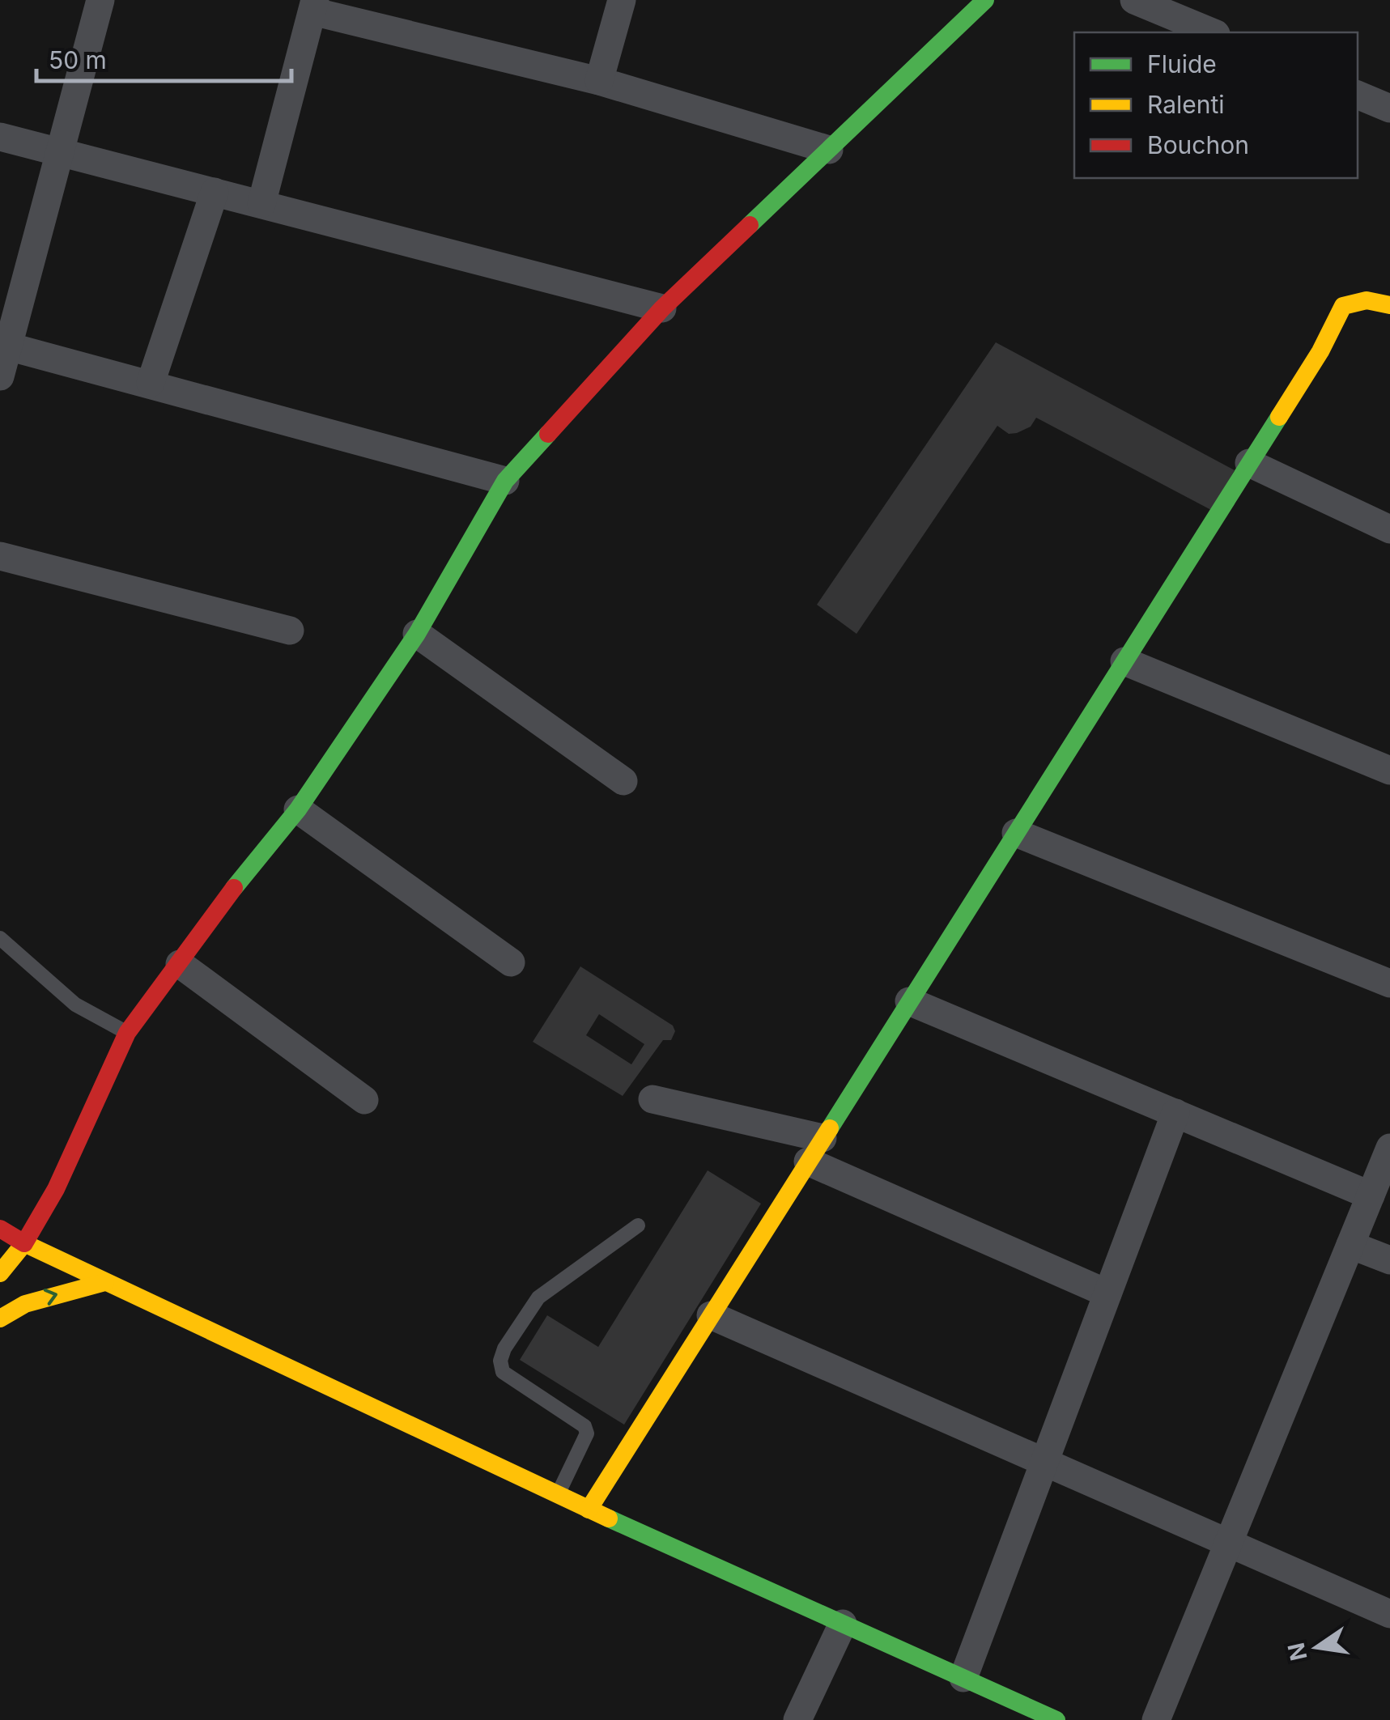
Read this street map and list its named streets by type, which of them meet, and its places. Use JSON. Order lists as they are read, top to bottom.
{
  "legend": ["Fluide", "Ralenti", "Bouchon"],
  "scale_bar": "50 m",
  "north": "left"
}
